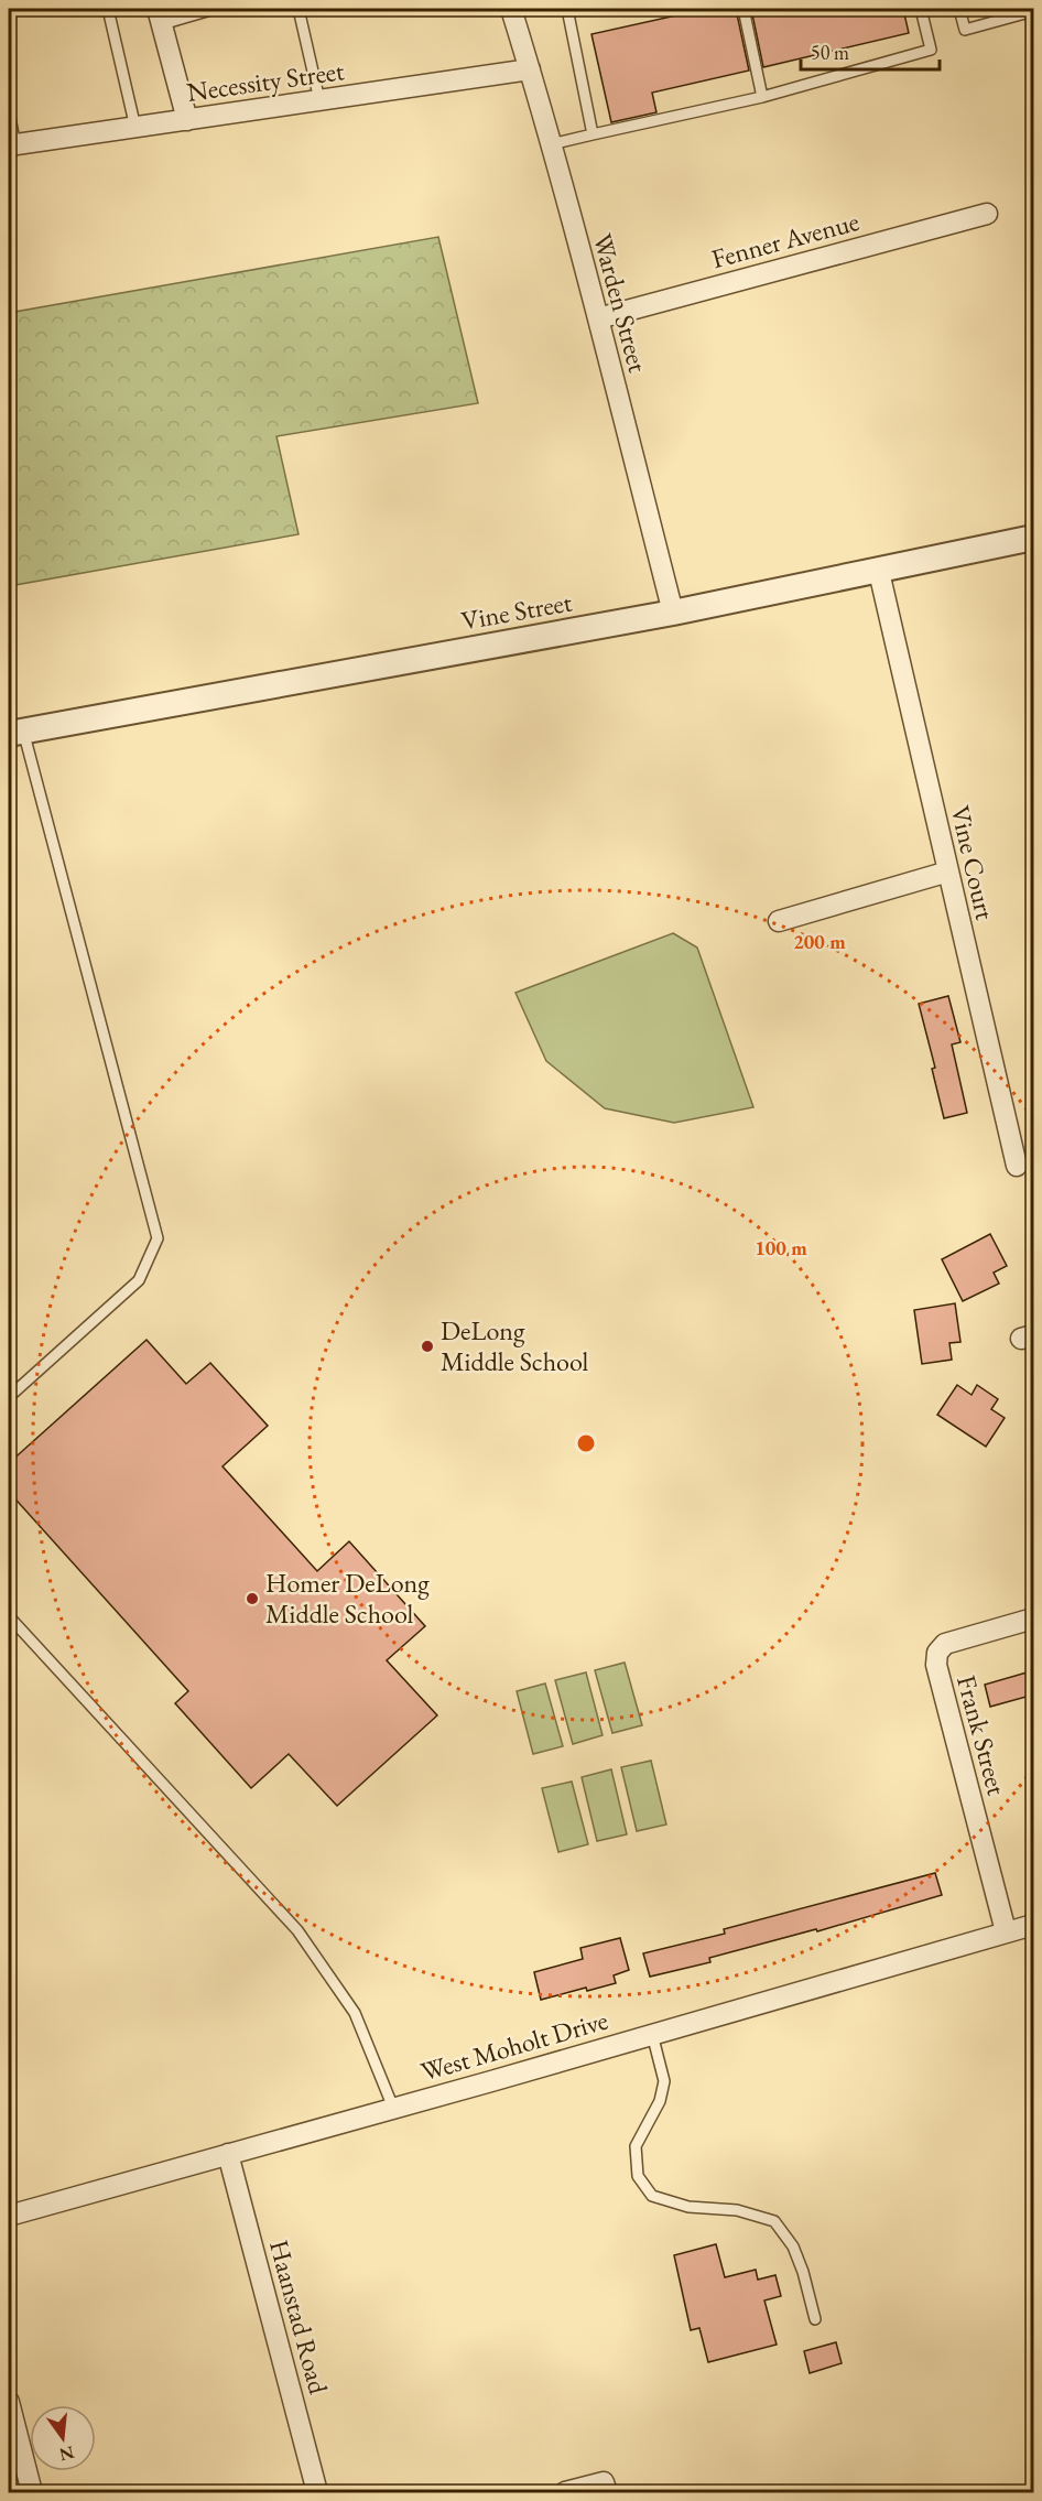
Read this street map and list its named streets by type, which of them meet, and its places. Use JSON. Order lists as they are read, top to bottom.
{
  "streets": {
    "street": [
      "Necessity Street",
      "Fenner Avenue",
      "Warden Street",
      "Vine Street",
      "Vine Court",
      "Frank Street",
      "West Moholt Drive",
      "Haanstad Road"
    ]
  },
  "crossings": [
    ["Necessity Street", "Warden Street"],
    ["Fenner Avenue", "Warden Street"],
    ["Warden Street", "Vine Street"],
    ["Vine Street", "Vine Court"],
    ["Frank Street", "West Moholt Drive"],
    ["West Moholt Drive", "Haanstad Road"]
  ],
  "places": ["DeLong Middle School", "Homer DeLong Middle School"],
  "scale_bar": "50 m",
  "north": "bottom",
  "rings": ["200 m", "100 m"]
}
